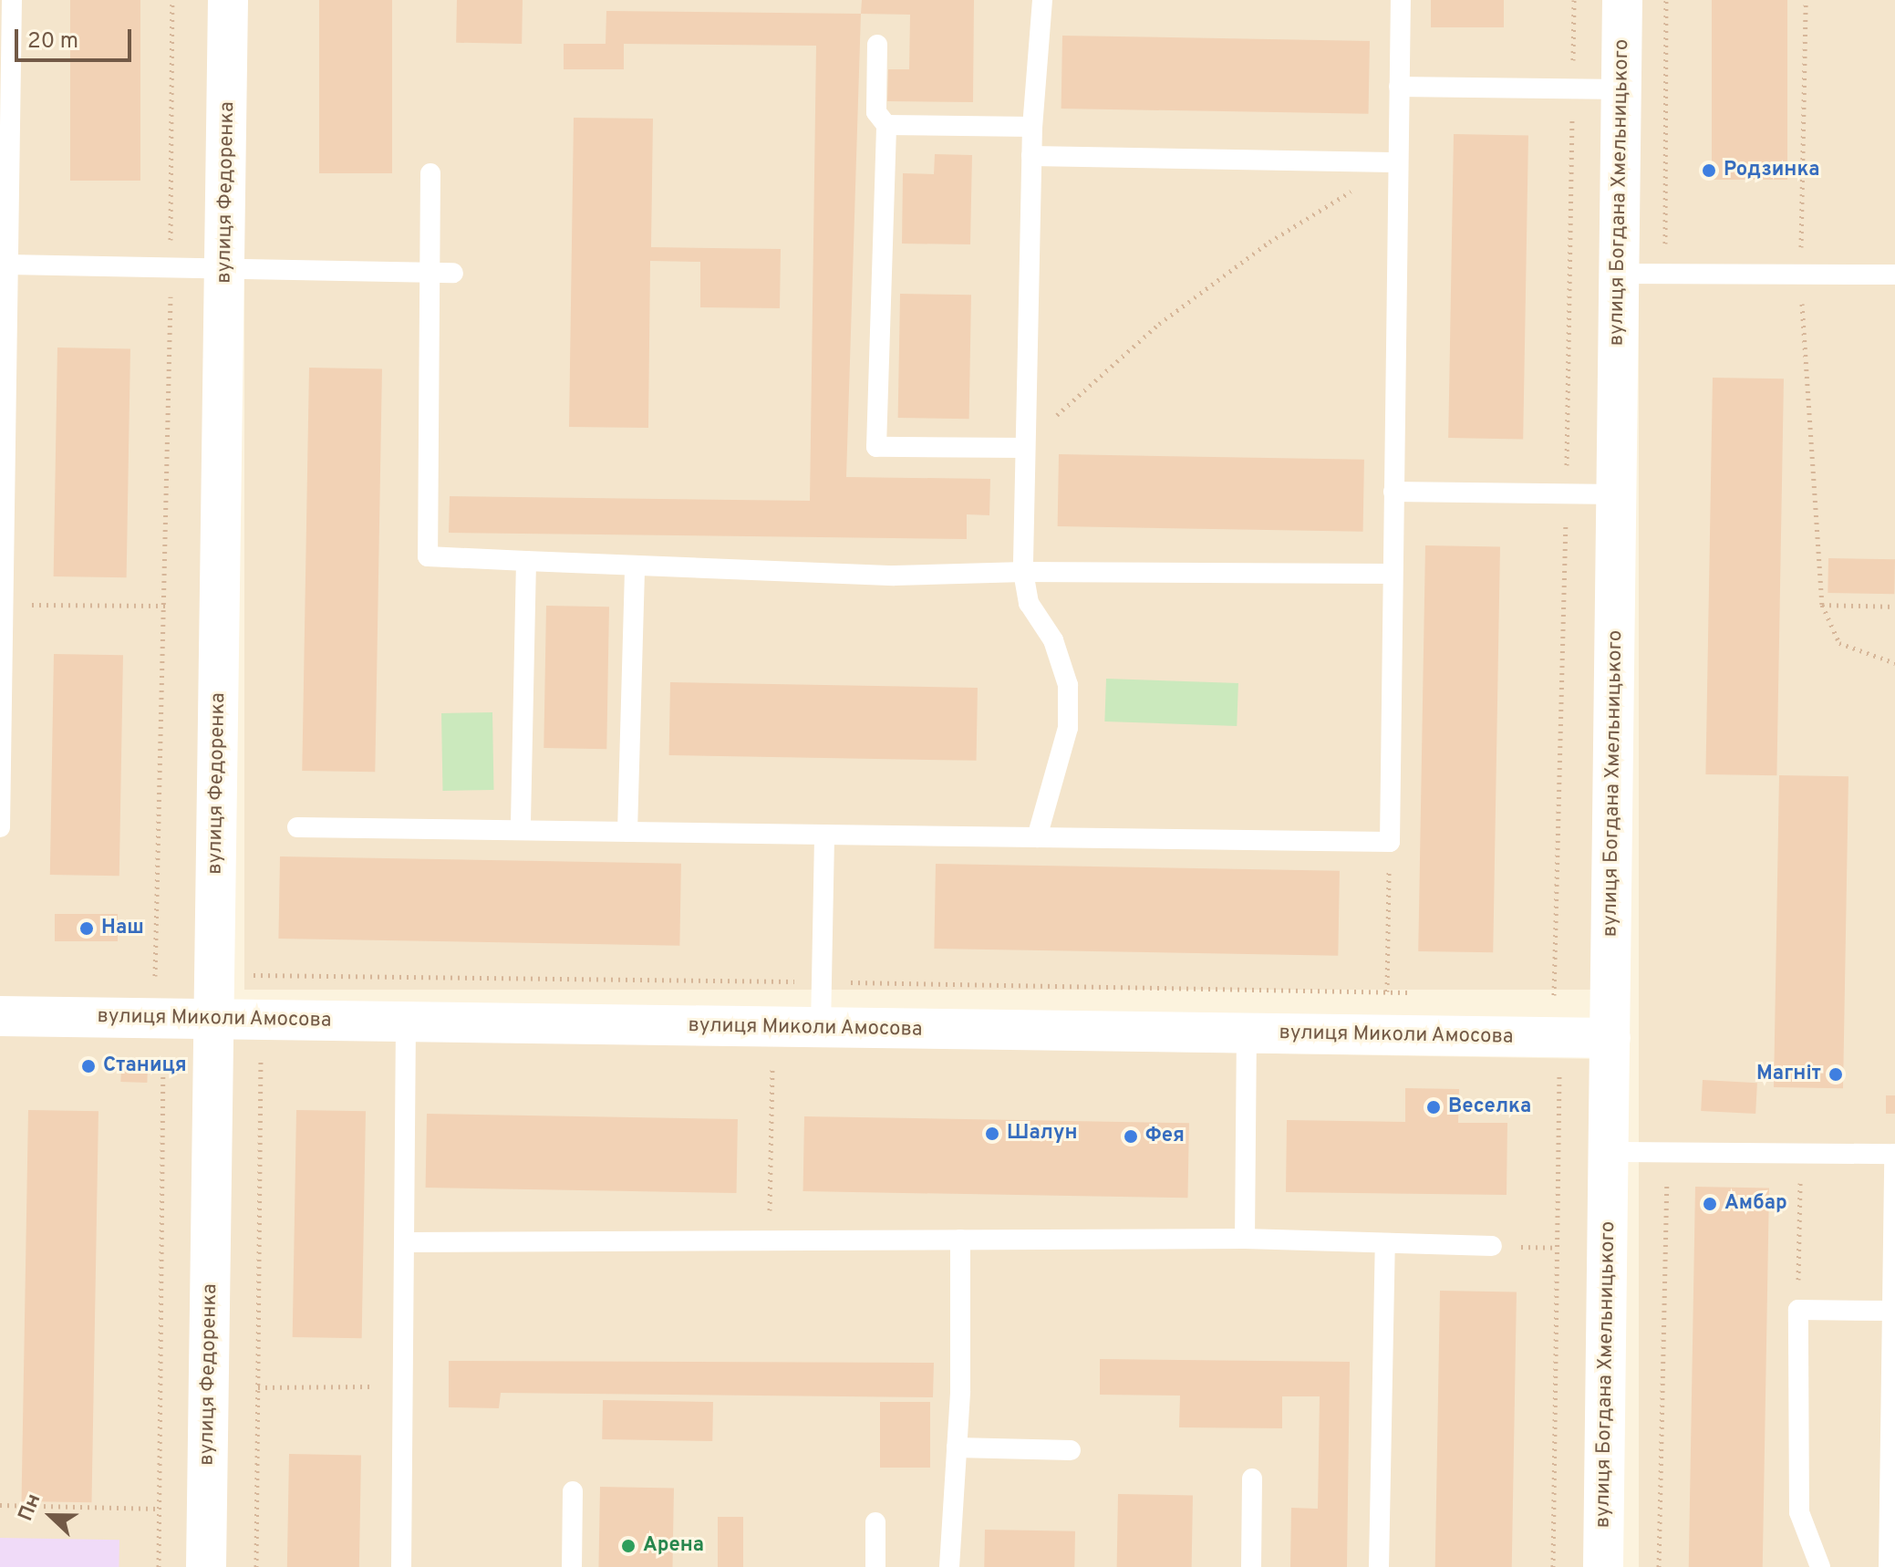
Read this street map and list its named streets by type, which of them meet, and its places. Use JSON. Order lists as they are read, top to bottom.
{
  "streets": {
    "street": ["вулиця Федоренка", "вулиця Богдана Хмельницького", "вулиця Миколи Амосова"]
  },
  "crossings": [
    ["вулиця Федоренка", "вулиця Миколи Амосова"],
    ["вулиця Богдана Хмельницького", "вулиця Миколи Амосова"]
  ],
  "places": [
    "Родзинка",
    "Наш",
    "Станиця",
    "Магніт",
    "Веселка",
    "Шалун",
    "Фея",
    "Амбар",
    "Арена"
  ],
  "scale_bar": "20 m",
  "north": "left"
}
